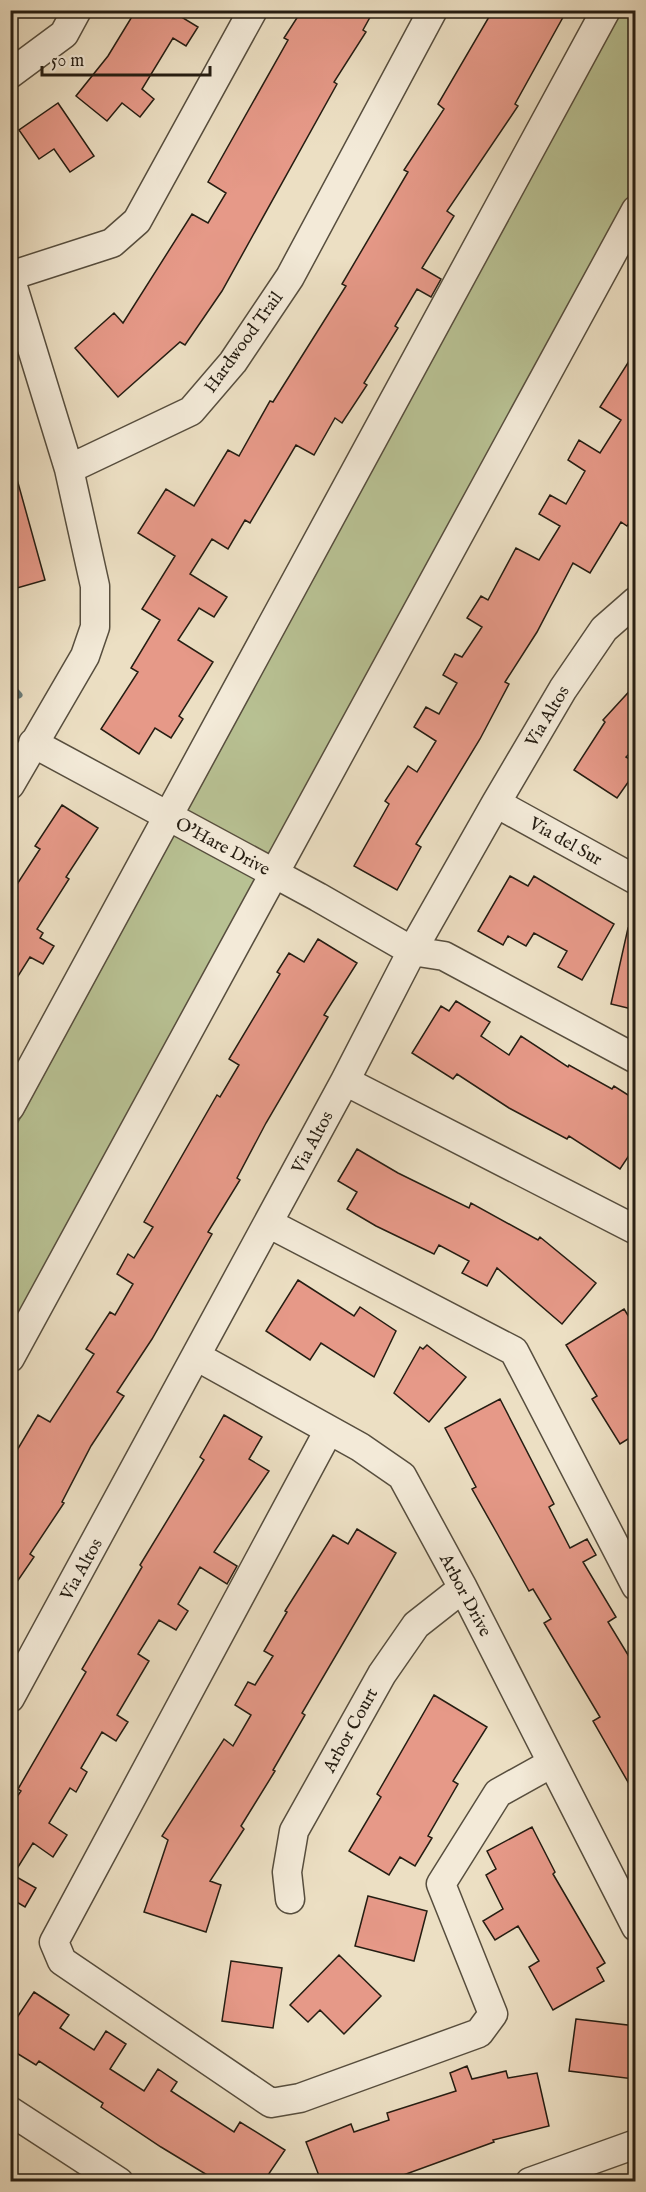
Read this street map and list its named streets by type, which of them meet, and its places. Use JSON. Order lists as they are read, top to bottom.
{
  "streets": {
    "street": [
      "Hardwood Trail",
      "Via Altos",
      "Via del Sur",
      "O'Hare Drive",
      "Arbor Drive",
      "Arbor Court"
    ]
  },
  "crossings": [
    ["Via Altos", "Via del Sur"],
    ["Via Altos", "O'Hare Drive"],
    ["Via Altos", "Arbor Drive"],
    ["Arbor Drive", "Arbor Court"]
  ],
  "scale_bar": "50 m"
}
